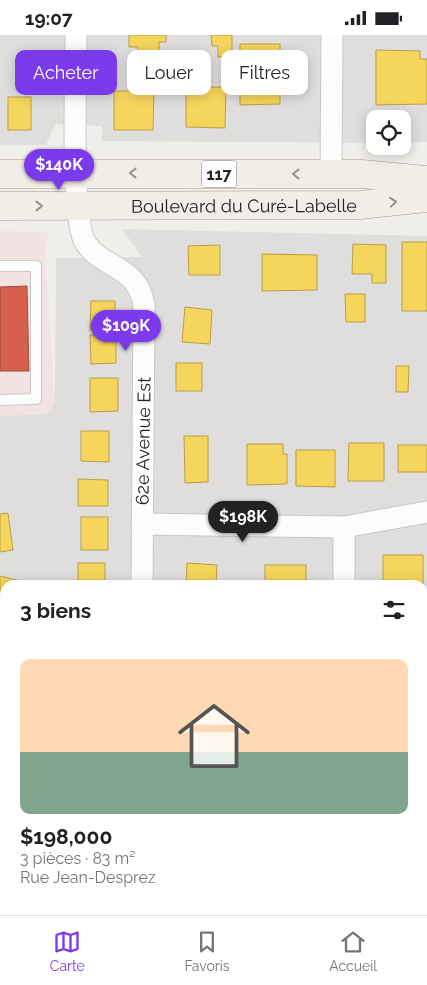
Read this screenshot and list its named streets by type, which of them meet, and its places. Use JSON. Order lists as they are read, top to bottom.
{
  "streets": {
    "main road": ["117", "Boulevard du Curé-Labelle"],
    "street": ["62e Avenue Est"]
  },
  "crossings": [
    ["Boulevard du Curé-Labelle", "62e Avenue Est"]
  ],
  "page": {
    "status": "19:07",
    "chip": ["Acheter", "Louer", "Filtres"],
    "price": ["$140K", "$109K", "$198K"],
    "heading": "3 biens",
    "list": [
      {
        "name": "$198,000",
        "note": "3 pièces · 83 m² · Rue Jean-Desprez"
      }
    ],
    "tabs": ["Carte", "Favoris", "Accueil"]
  }
}
